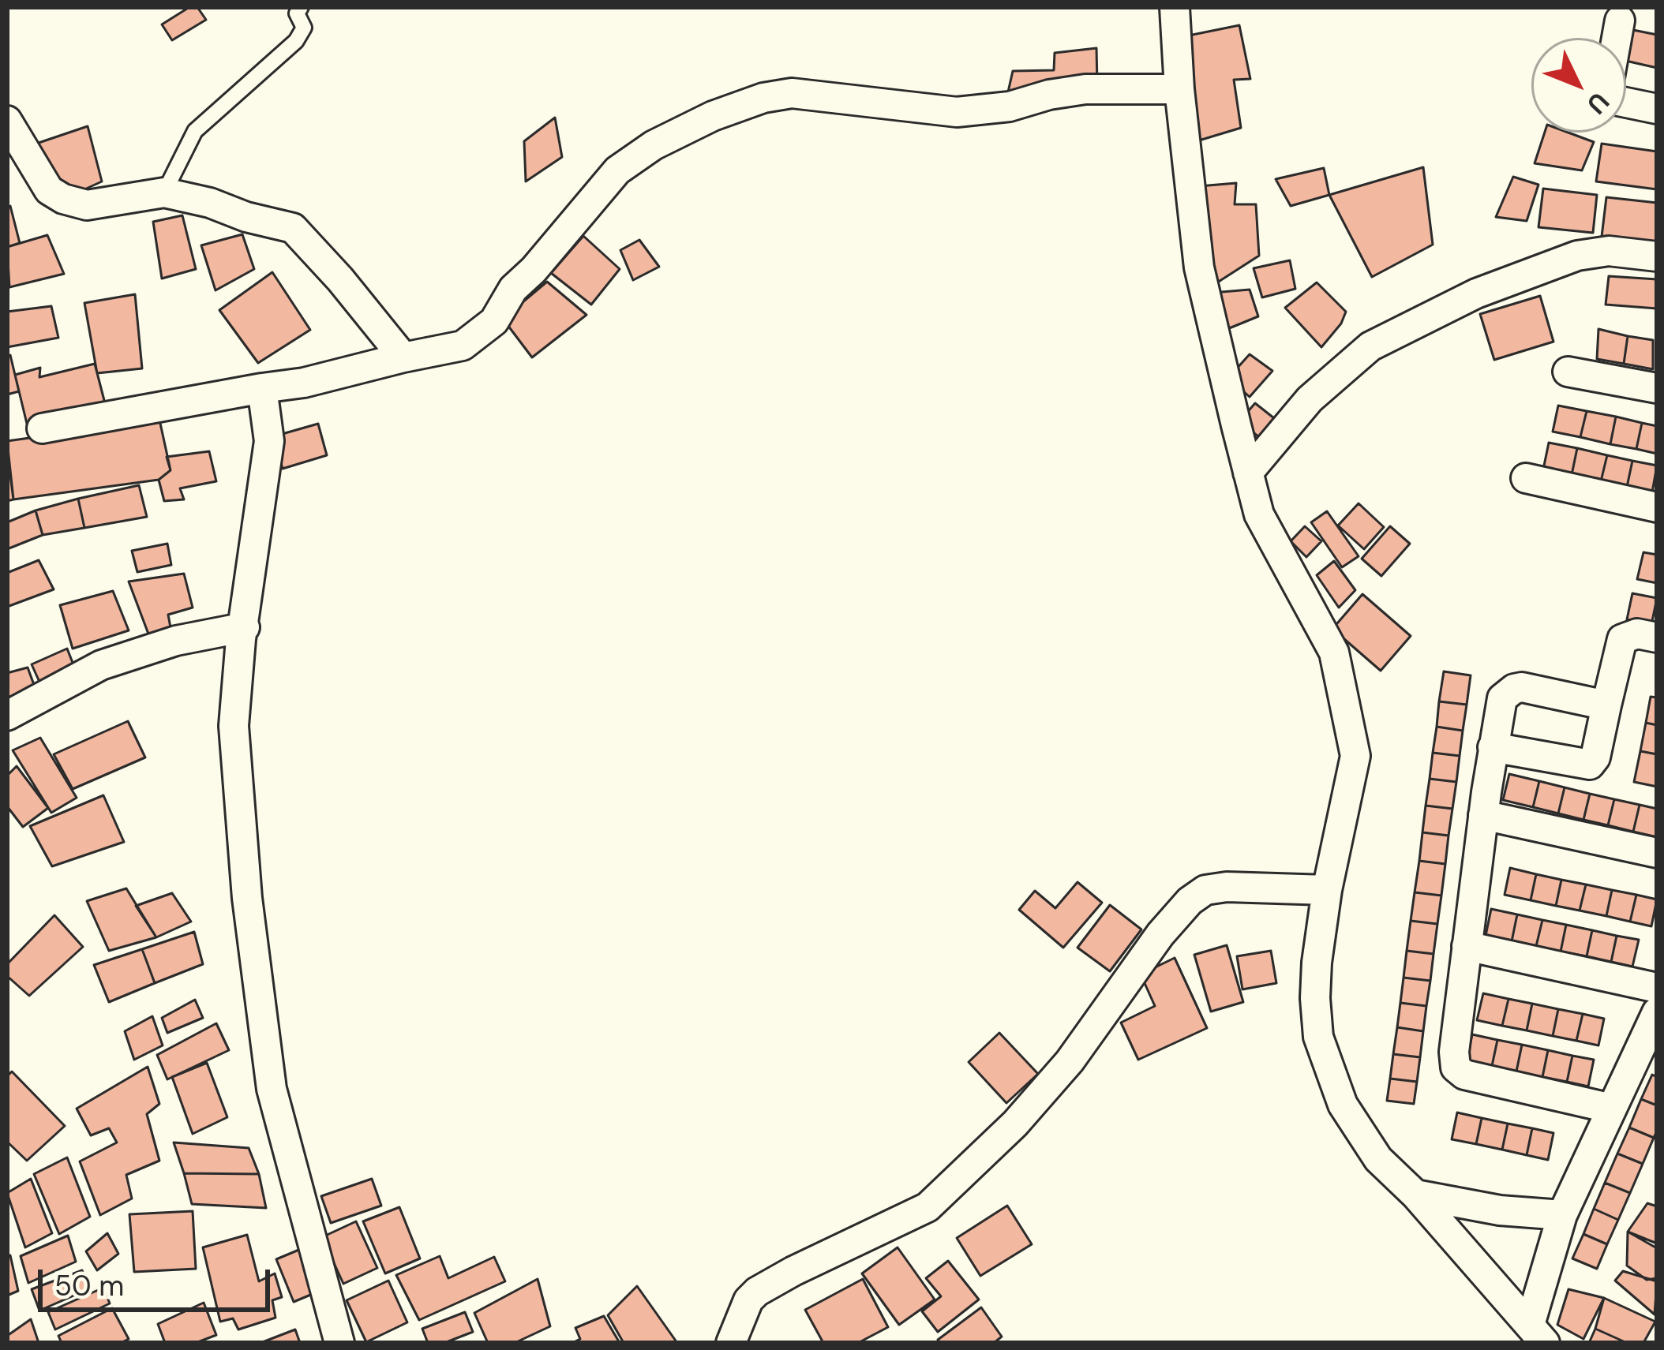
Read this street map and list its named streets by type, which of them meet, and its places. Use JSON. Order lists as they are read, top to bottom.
{
  "scale_bar": "50 m",
  "north": "bottom right"
}
